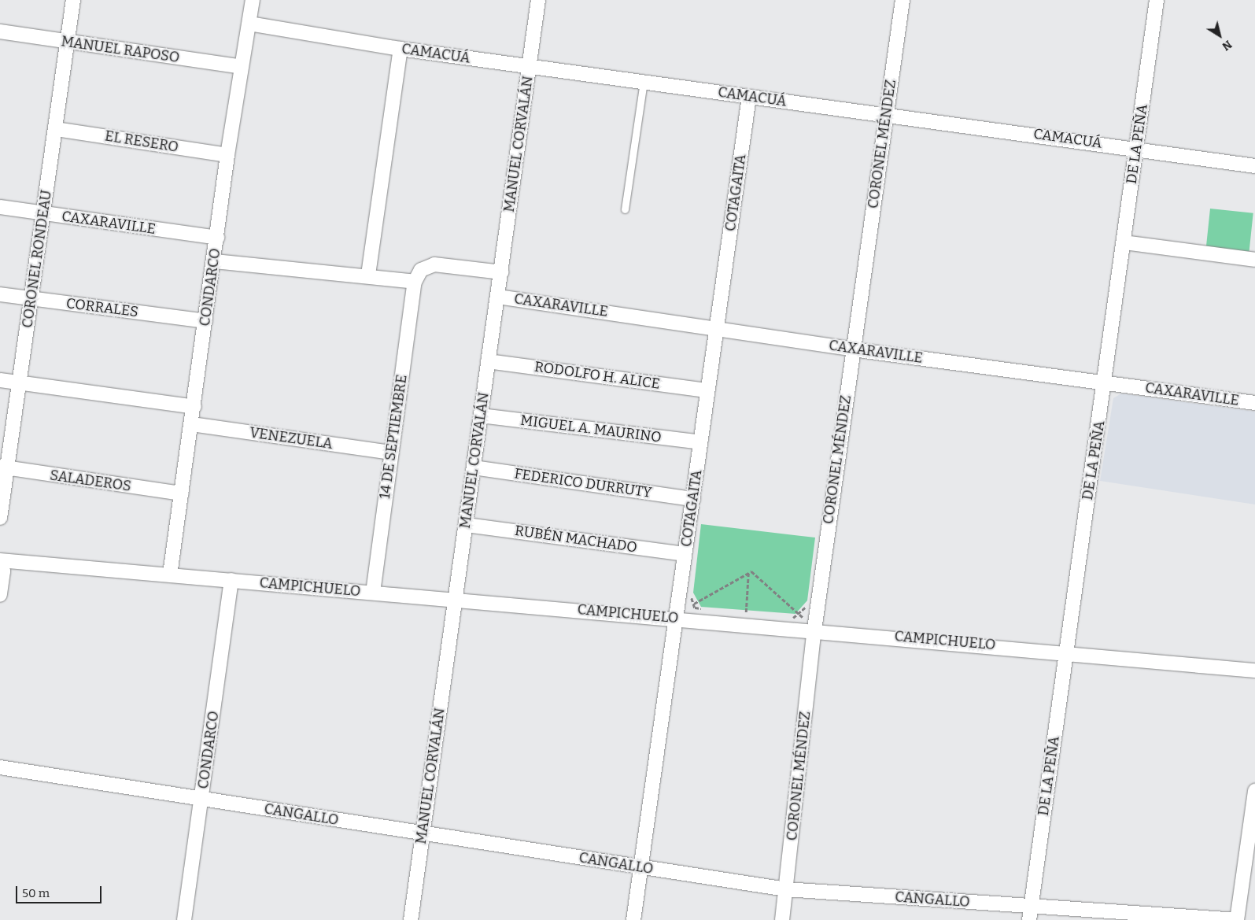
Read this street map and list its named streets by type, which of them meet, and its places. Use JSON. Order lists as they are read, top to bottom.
{
  "streets": {
    "street": [
      "MANUEL RAPOSO",
      "CAMACUÁ",
      "EL RESERO",
      "MANUEL CORVALÁN",
      "CORONEL MÉNDEZ",
      "DE LA PEÑA",
      "COTAGAITA",
      "CAXARAVILLE",
      "CORONEL RONDEAU",
      "CONDARCO",
      "CORRALES",
      "RODOLFO H. ALICE",
      "MIGUEL A. MAURINO",
      "14 DE SEPTIEMBRE",
      "VENEZUELA",
      "SALADEROS",
      "FEDERICO DURRUTY",
      "RUBÉN MACHADO",
      "CAMPICHUELO",
      "CANGALLO"
    ]
  },
  "crossings": [
    ["MANUEL RAPOSO", "CORONEL RONDEAU"],
    ["MANUEL RAPOSO", "CONDARCO"],
    ["CAMACUÁ", "MANUEL CORVALÁN"],
    ["CAMACUÁ", "CORONEL MÉNDEZ"],
    ["CAMACUÁ", "DE LA PEÑA"],
    ["CAMACUÁ", "COTAGAITA"],
    ["CAMACUÁ", "CONDARCO"],
    ["EL RESERO", "CORONEL RONDEAU"],
    ["EL RESERO", "CONDARCO"],
    ["MANUEL CORVALÁN", "CAXARAVILLE"],
    ["MANUEL CORVALÁN", "RODOLFO H. ALICE"],
    ["MANUEL CORVALÁN", "MIGUEL A. MAURINO"],
    ["MANUEL CORVALÁN", "FEDERICO DURRUTY"],
    ["MANUEL CORVALÁN", "RUBÉN MACHADO"],
    ["MANUEL CORVALÁN", "CAMPICHUELO"],
    ["MANUEL CORVALÁN", "CANGALLO"],
    ["CORONEL MÉNDEZ", "CAXARAVILLE"],
    ["CORONEL MÉNDEZ", "CAMPICHUELO"],
    ["CORONEL MÉNDEZ", "CANGALLO"],
    ["DE LA PEÑA", "CAXARAVILLE"],
    ["DE LA PEÑA", "CAMPICHUELO"],
    ["DE LA PEÑA", "CANGALLO"],
    ["COTAGAITA", "CAXARAVILLE"],
    ["COTAGAITA", "RODOLFO H. ALICE"],
    ["COTAGAITA", "MIGUEL A. MAURINO"],
    ["COTAGAITA", "FEDERICO DURRUTY"],
    ["COTAGAITA", "RUBÉN MACHADO"],
    ["COTAGAITA", "CAMPICHUELO"],
    ["COTAGAITA", "CANGALLO"],
    ["CAXARAVILLE", "CORONEL RONDEAU"],
    ["CAXARAVILLE", "CONDARCO"],
    ["CORONEL RONDEAU", "CORRALES"],
    ["CORONEL RONDEAU", "SALADEROS"],
    ["CONDARCO", "CORRALES"],
    ["CONDARCO", "VENEZUELA"],
    ["CONDARCO", "SALADEROS"],
    ["CONDARCO", "CAMPICHUELO"],
    ["CONDARCO", "CANGALLO"],
    ["14 DE SEPTIEMBRE", "VENEZUELA"],
    ["14 DE SEPTIEMBRE", "CAMPICHUELO"]
  ],
  "scale_bar": "50 m",
  "north": "bottom right"
}
